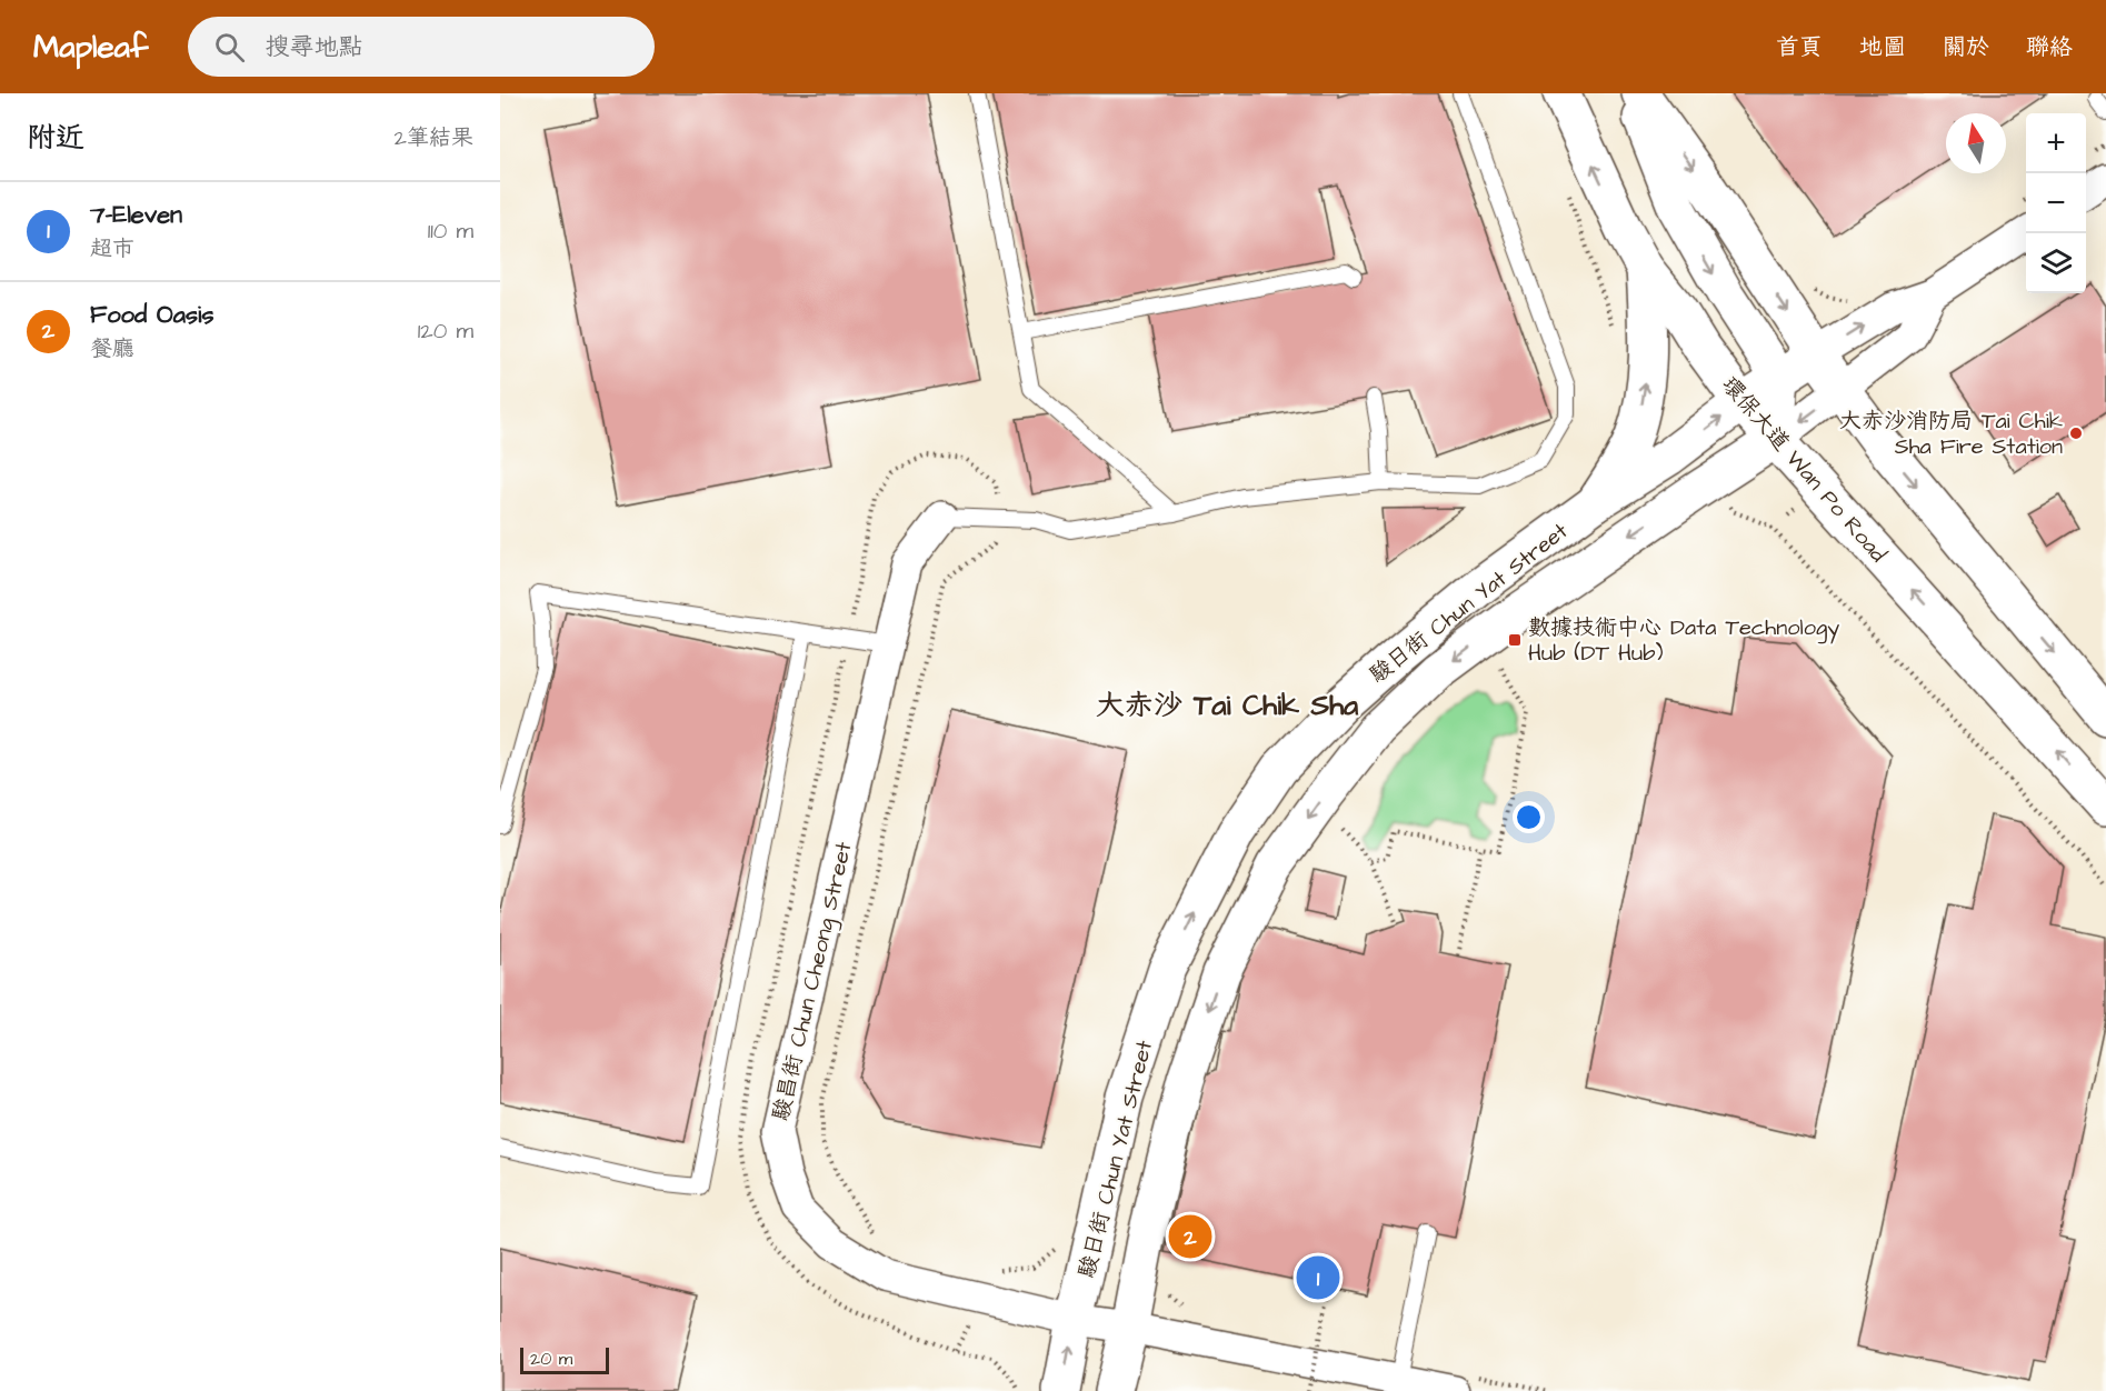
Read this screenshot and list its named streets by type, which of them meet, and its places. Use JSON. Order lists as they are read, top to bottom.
{
  "streets": {
    "street": ["環保大道 Wan Po Road", "駿日街 Chun Yat Street", "駿昌街 Chun Cheong Street"]
  },
  "crossings": [
    ["環保大道 Wan Po Road", "駿日街 Chun Yat Street"],
    ["駿日街 Chun Yat Street", "駿昌街 Chun Cheong Street"]
  ],
  "districts": ["大赤沙 Tai Chik Sha"],
  "places": {
    "other": ["大赤沙消防局 Tai Chik Sha Fire Station"],
    "transit": ["數據技術中心 Data Technology Hub (DT Hub)"]
  },
  "scale_bar": "20 m",
  "north": "top",
  "page": {
    "header": "Mapleaf",
    "search": "搜尋地點",
    "nav": [
      "首頁",
      "地圖",
      "關於",
      "聯絡"
    ],
    "heading": ["附近", "2筆結果"],
    "map_buttons": ["+", "−"],
    "list": [
      {
        "mark": "1",
        "name": "7-Eleven",
        "note": "超市",
        "value": "110 m"
      },
      {
        "mark": "2",
        "name": "Food Oasis",
        "note": "餐廳",
        "value": "120 m"
      }
    ],
    "pins": ["2", "1"],
    "scale": "20 m"
  }
}
